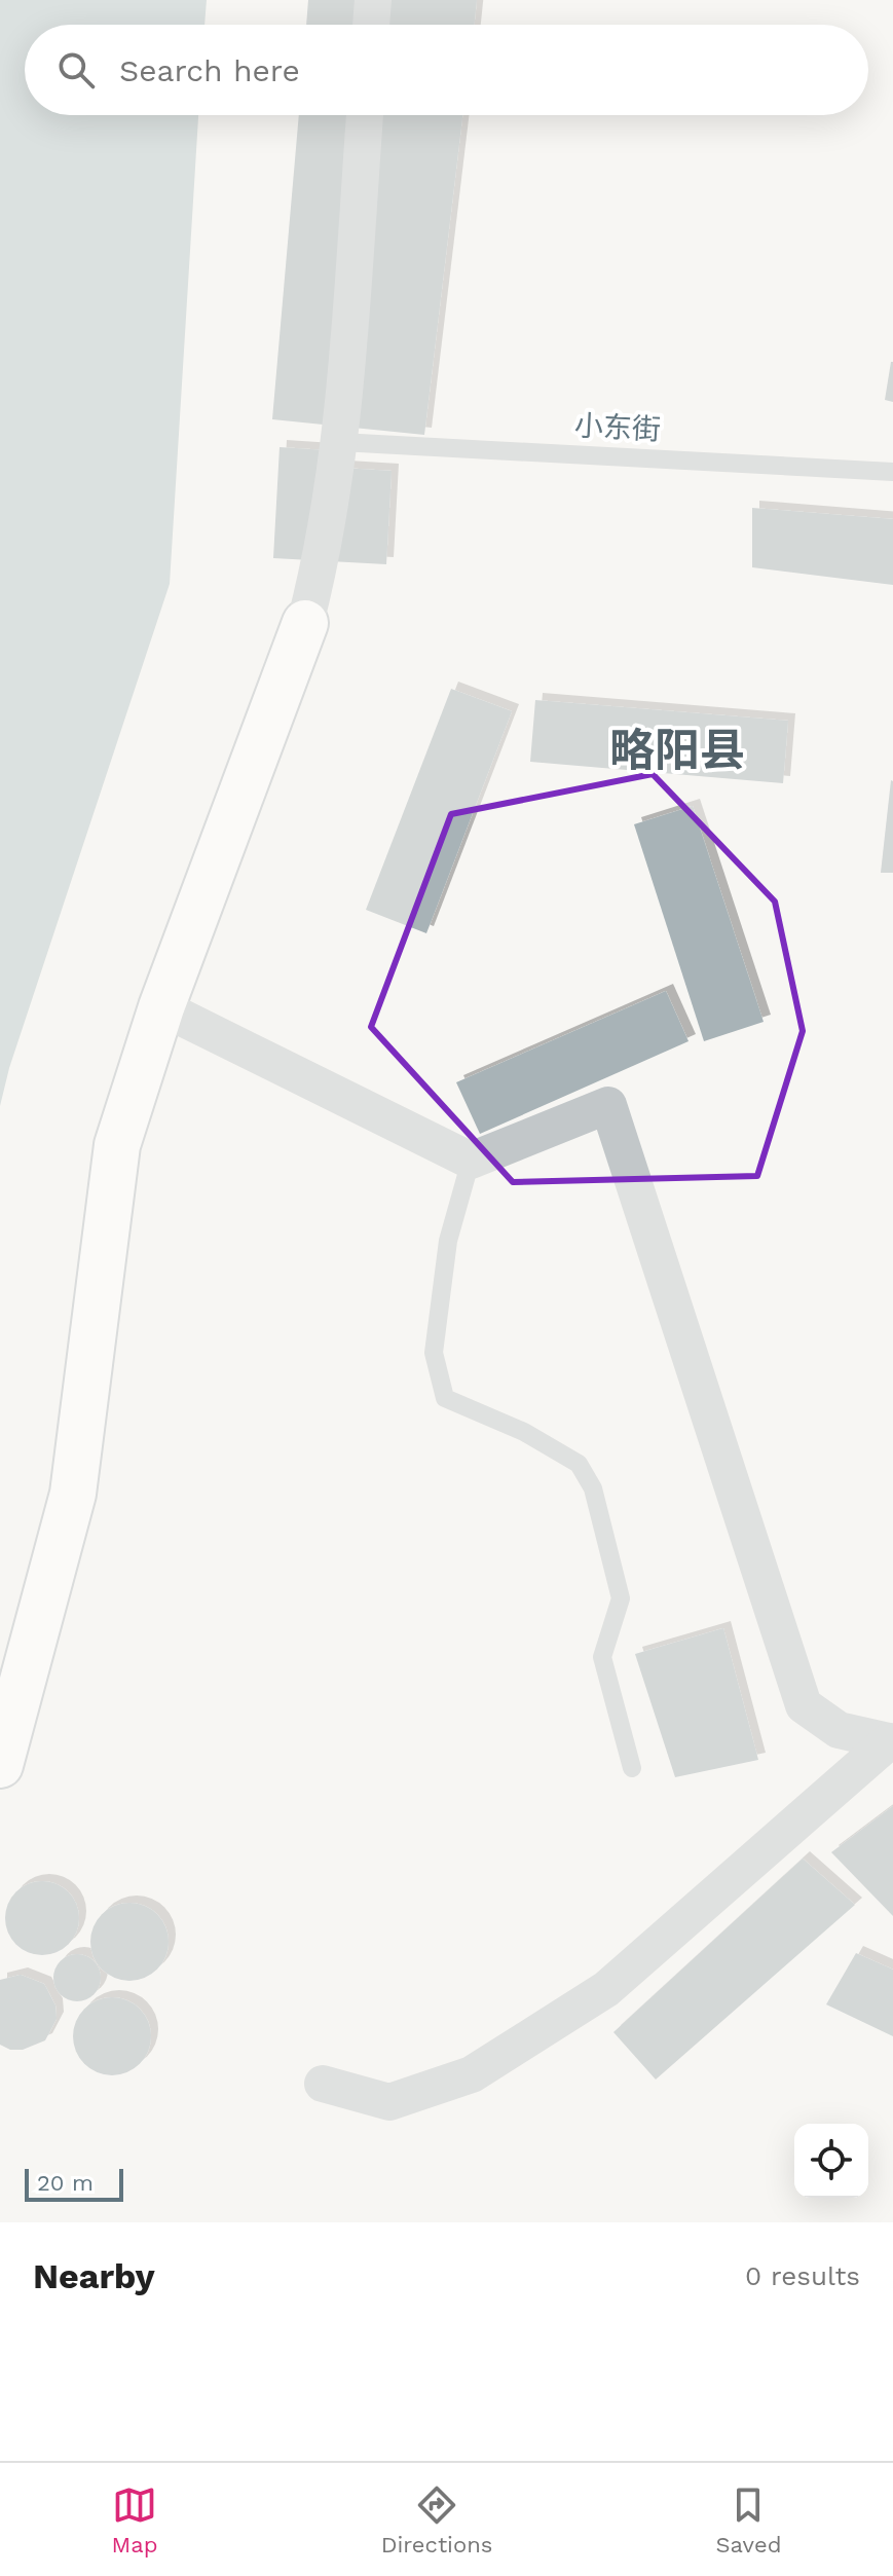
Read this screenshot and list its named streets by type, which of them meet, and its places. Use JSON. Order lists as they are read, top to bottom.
{
  "streets": {
    "lane": ["小东街"]
  },
  "districts": ["略阳县"],
  "scale_bar": "20 m",
  "page": {
    "search": "Search here",
    "scale": "20 m",
    "heading": ["Nearby", "0 results"],
    "nav": ["Map", "Directions", "Saved"]
  }
}
